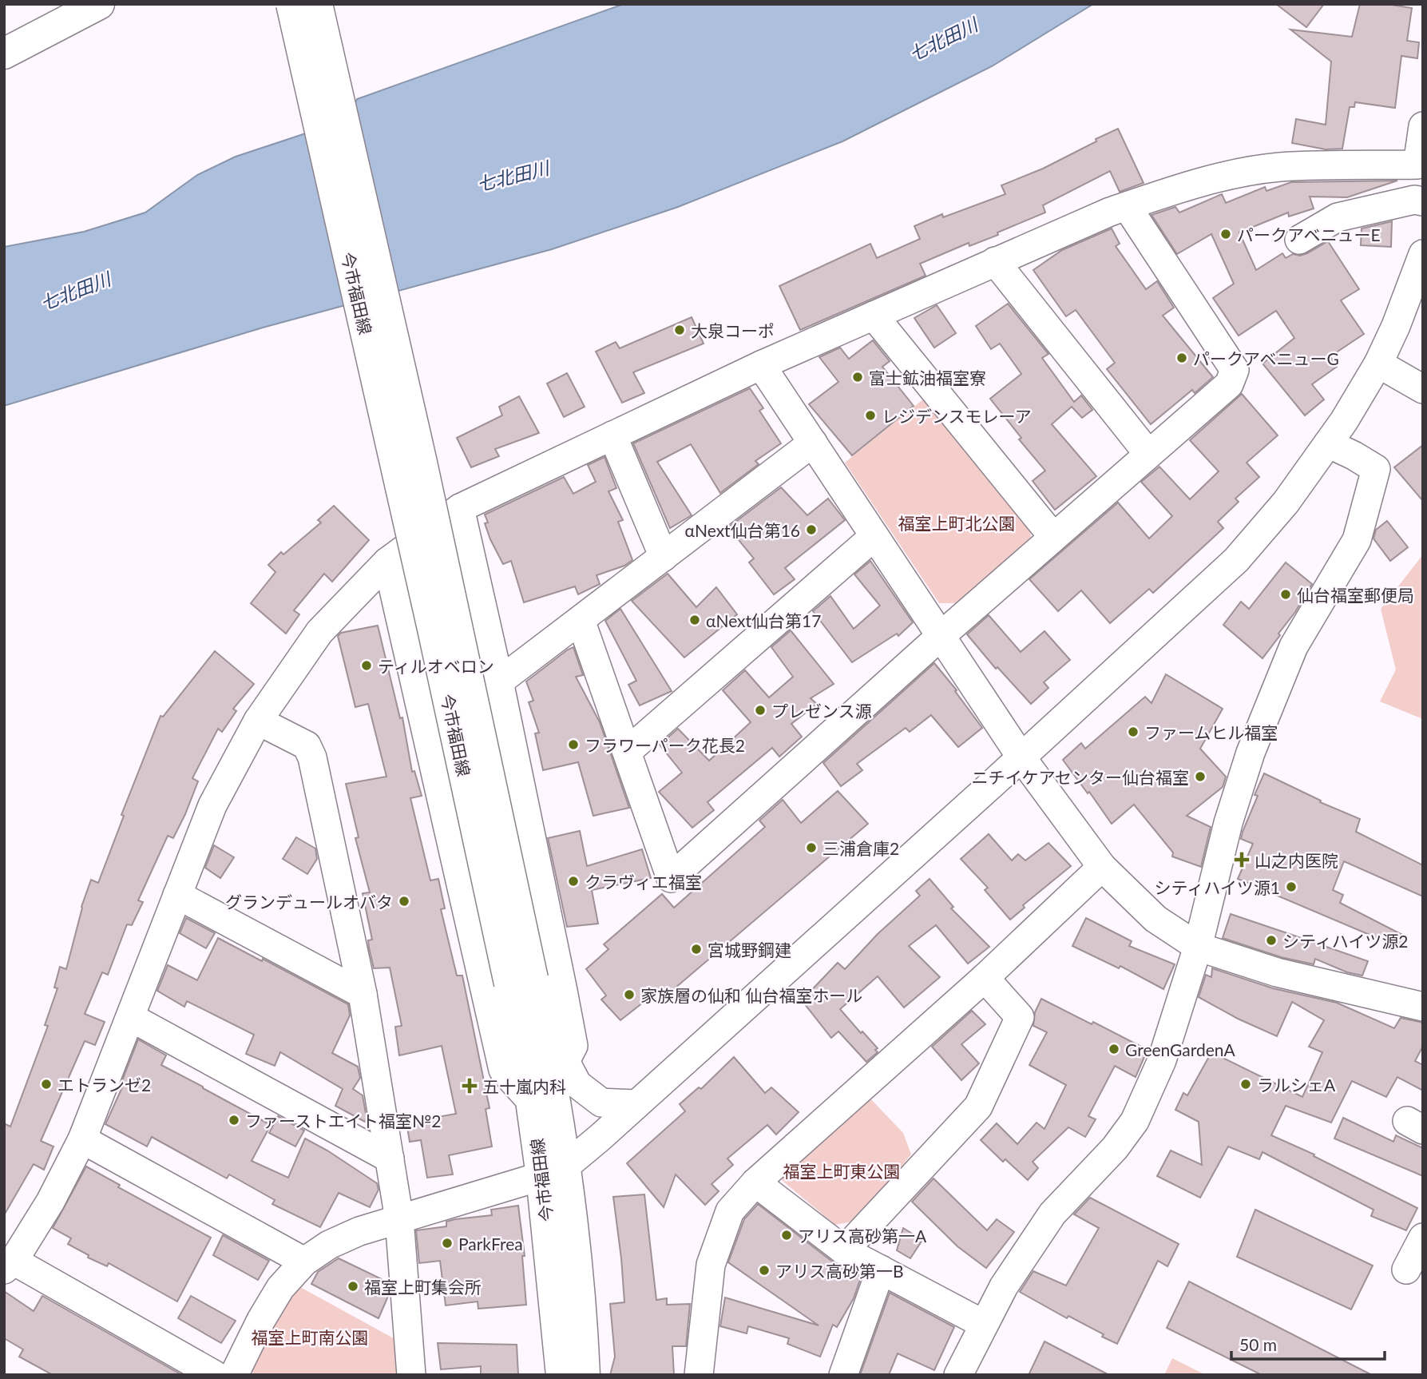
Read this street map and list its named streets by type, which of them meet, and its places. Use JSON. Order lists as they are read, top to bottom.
{
  "streets": {
    "main road": ["今市福田線"]
  },
  "water": ["七北田川"],
  "parks": ["福室上町北公園", "福室上町東公園", "福室上町南公園"],
  "places": {
    "other": [
      "パークアベニューE",
      "大泉コーポ",
      "パークアベニューG",
      "富士鉱油福室寮",
      "レジデンスモレーア",
      "αNext仙台第16",
      "仙台福室郵便局",
      "αNext仙台第17",
      "ティルオベロン",
      "プレゼンス源",
      "ファームヒル福室",
      "フラワーパーク花長2",
      "ニチイケアセンター仙台福室",
      "三浦倉庫2",
      "クラヴィエ福室",
      "シティハイツ源1",
      "グランデュールオバタ",
      "シティハイツ源2",
      "宮城野鋼建",
      "家族層の仙和 仙台福室ホール",
      "GreenGardenA",
      "エトランゼ2",
      "ラルシェA",
      "ファーストエイト福室№2",
      "アリス高砂第一A",
      "ParkFrea",
      "アリス高砂第一B",
      "福室上町集会所"
    ],
    "health": ["山之内医院", "五十嵐内科"]
  },
  "scale_bar": "50 m"
}
